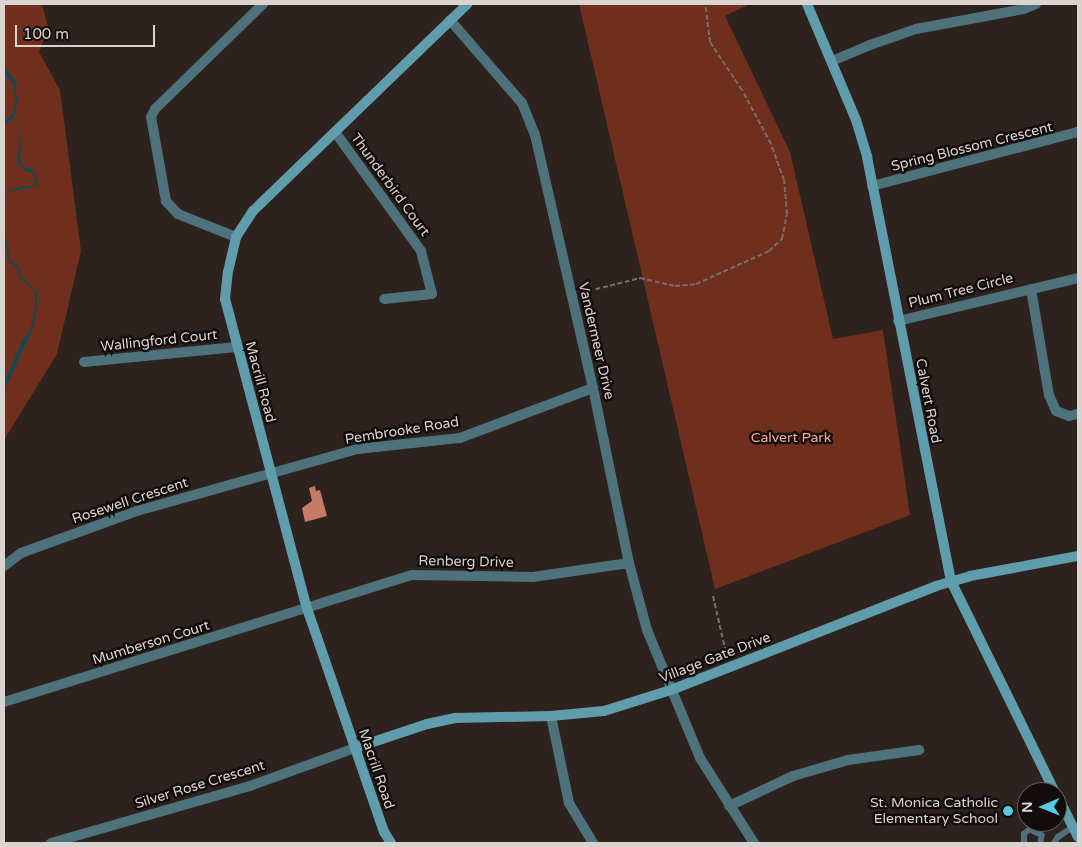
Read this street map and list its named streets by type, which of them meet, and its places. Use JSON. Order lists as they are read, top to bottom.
{
  "streets": {
    "street": [
      "Spring Blossom Crescent",
      "Thunderbird Court",
      "Plum Tree Circle",
      "Wallingford Court",
      "Vandermeer Drive",
      "Macrill Road",
      "Calvert Road",
      "Pembrooke Road",
      "Rosewell Crescent",
      "Renberg Drive",
      "Mumberson Court",
      "Village Gate Drive",
      "Silver Rose Crescent"
    ]
  },
  "crossings": [
    ["Spring Blossom Crescent", "Calvert Road"],
    ["Thunderbird Court", "Macrill Road"],
    ["Plum Tree Circle", "Calvert Road"],
    ["Wallingford Court", "Macrill Road"],
    ["Vandermeer Drive", "Macrill Road"],
    ["Vandermeer Drive", "Pembrooke Road"],
    ["Vandermeer Drive", "Renberg Drive"],
    ["Vandermeer Drive", "Village Gate Drive"],
    ["Macrill Road", "Pembrooke Road"],
    ["Macrill Road", "Rosewell Crescent"],
    ["Macrill Road", "Renberg Drive"],
    ["Macrill Road", "Mumberson Court"],
    ["Macrill Road", "Village Gate Drive"],
    ["Macrill Road", "Silver Rose Crescent"],
    ["Calvert Road", "Village Gate Drive"],
    ["Pembrooke Road", "Rosewell Crescent"],
    ["Renberg Drive", "Mumberson Court"],
    ["Village Gate Drive", "Silver Rose Crescent"]
  ],
  "parks": ["Calvert Park"],
  "places": ["St. Monica Catholic Elementary School"],
  "scale_bar": "100 m",
  "north": "left"
}
